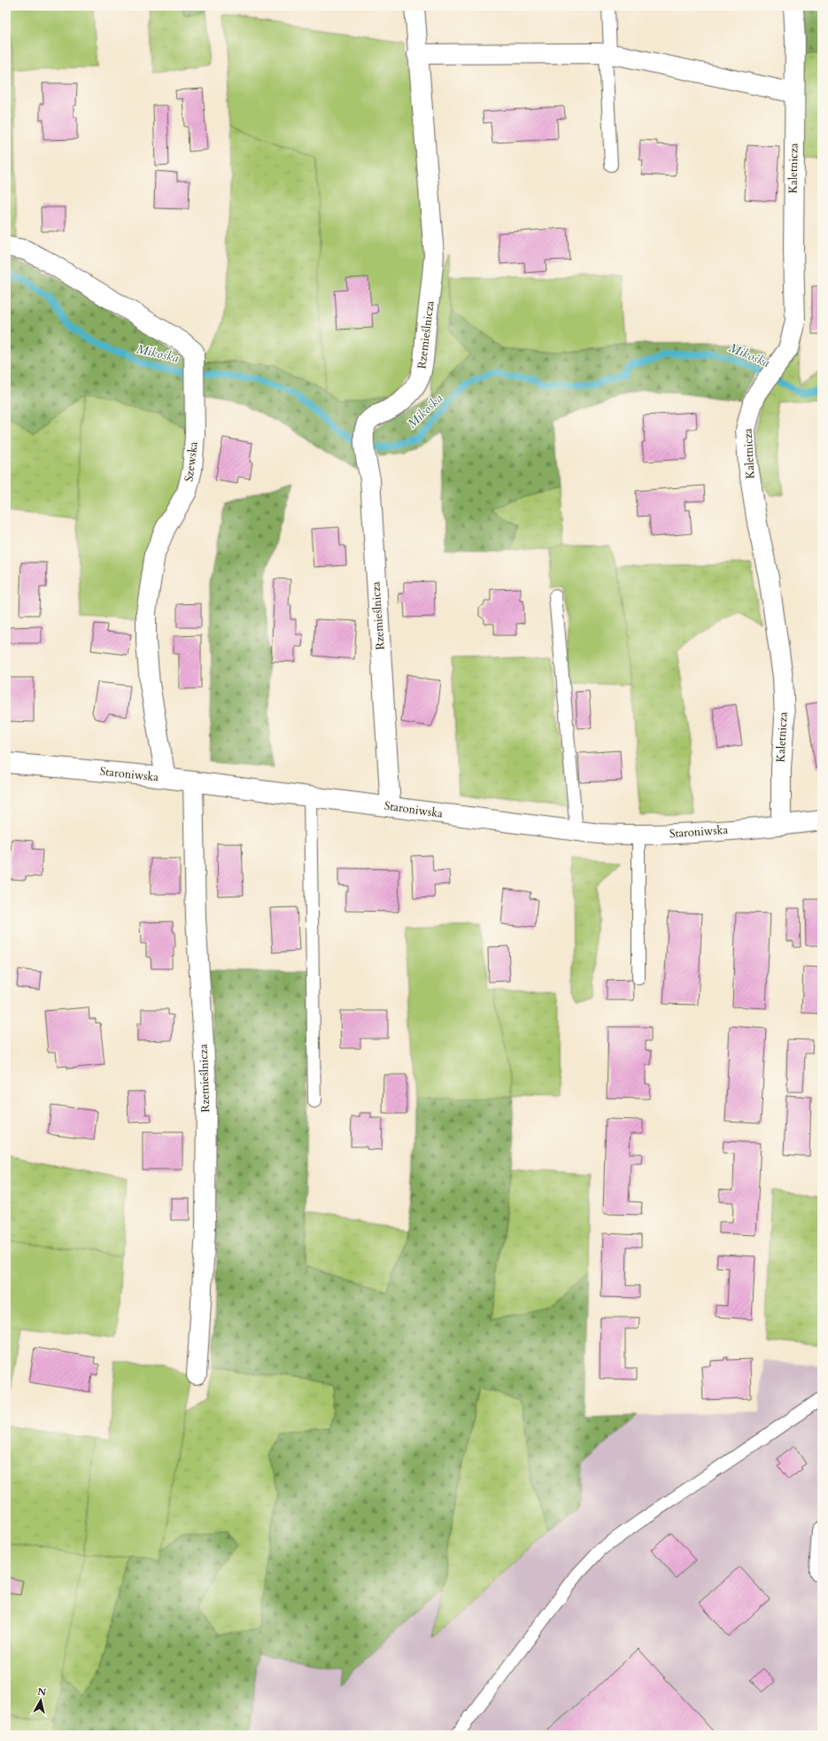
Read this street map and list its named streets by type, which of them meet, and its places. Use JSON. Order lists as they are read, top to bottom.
{
  "streets": {
    "street": [
      "Kaletnicza",
      "Rzemieślnicza",
      "Szewska",
      "Staroniwska"
    ]
  },
  "crossings": [
    ["Kaletnicza", "Staroniwska"],
    ["Rzemieślnicza", "Staroniwska"],
    ["Szewska", "Staroniwska"]
  ],
  "water": ["Mikośka"],
  "north": "top"
}
